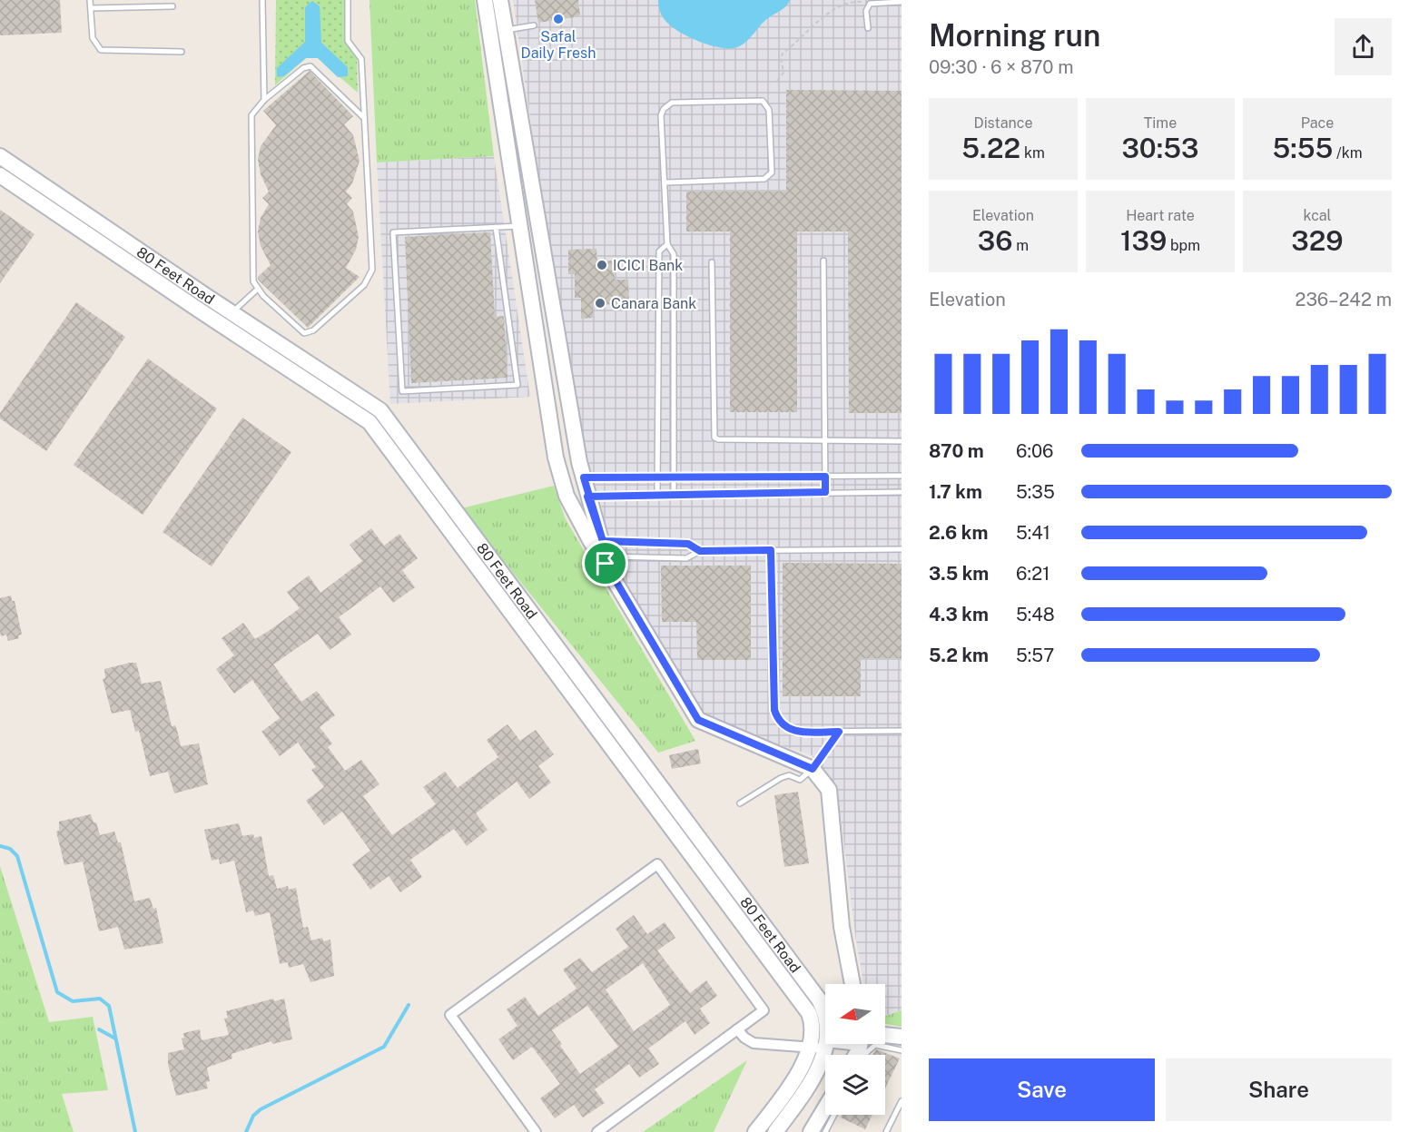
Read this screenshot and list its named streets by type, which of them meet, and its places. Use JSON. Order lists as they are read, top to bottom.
{
  "streets": {
    "street": ["80 Feet Road"]
  },
  "places": ["Safal Daily Fresh", "ICICI Bank", "Canara Bank"],
  "north": "left",
  "page": {
    "heading": ["Morning run", "09:30 · 6 × 870 m"],
    "stats": [
      ["Distance", "5.22 km"],
      ["Time", "30:53"],
      ["Pace", "5:55 /km"],
      ["Elevation", "36 m"],
      ["Heart rate", "139 bpm"],
      ["kcal", "329"]
    ],
    "chart": ["Elevation", "236–242 m"],
    "list": [
      {
        "name": "870 m",
        "note": "6:06"
      },
      {
        "name": "1.7 km",
        "note": "5:35"
      },
      {
        "name": "2.6 km",
        "note": "5:41"
      },
      {
        "name": "3.5 km",
        "note": "6:21"
      },
      {
        "name": "4.3 km",
        "note": "5:48"
      },
      {
        "name": "5.2 km",
        "note": "5:57"
      }
    ],
    "buttons": ["Save", "Share"]
  }
}
